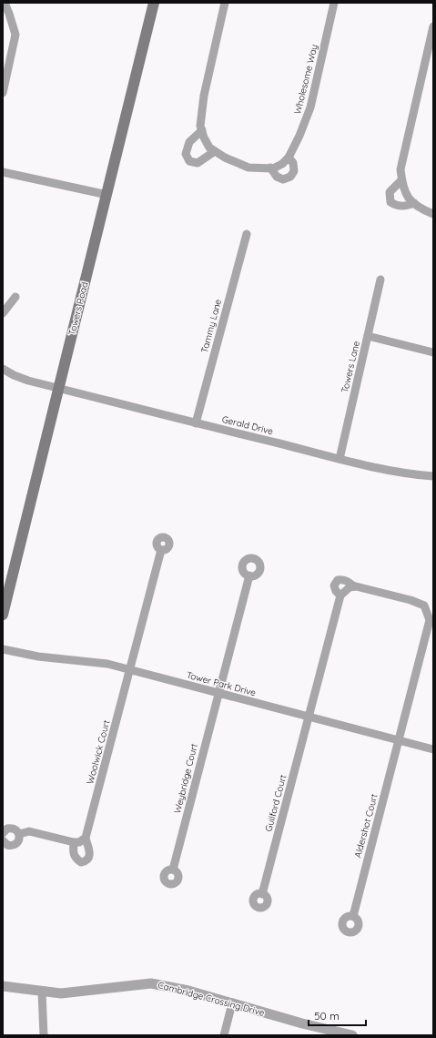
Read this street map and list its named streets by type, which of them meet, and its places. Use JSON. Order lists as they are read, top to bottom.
{
  "streets": {
    "main road": ["Towers Road"],
    "street": [
      "Wholesome Way",
      "Tammy Lane",
      "Towers Lane",
      "Gerald Drive",
      "Tower Park Drive",
      "Woolwick Court",
      "Weybridge Court",
      "Guilford Court",
      "Aldershot Court",
      "Cambridge Crossing Drive"
    ]
  },
  "crossings": [
    ["Towers Road", "Gerald Drive"],
    ["Tammy Lane", "Gerald Drive"],
    ["Towers Lane", "Gerald Drive"],
    ["Tower Park Drive", "Woolwick Court"],
    ["Tower Park Drive", "Weybridge Court"],
    ["Tower Park Drive", "Guilford Court"],
    ["Tower Park Drive", "Aldershot Court"]
  ],
  "scale_bar": "50 m"
}
